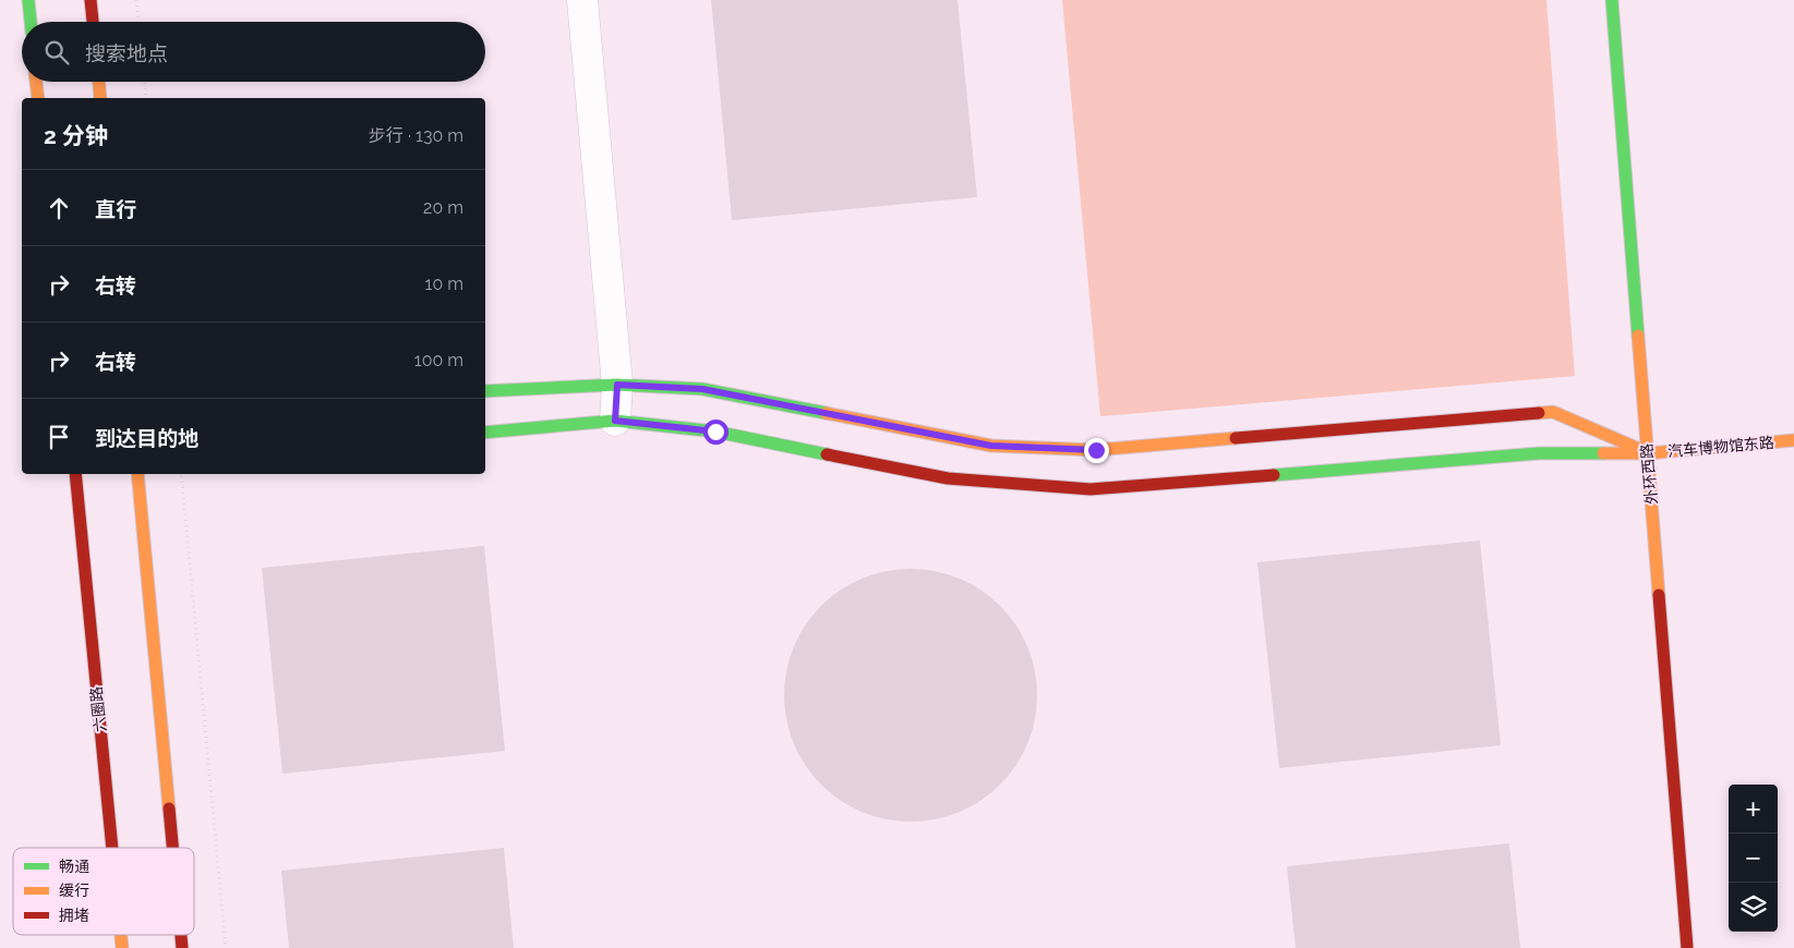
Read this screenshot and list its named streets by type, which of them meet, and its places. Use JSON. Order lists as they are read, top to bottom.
{
  "streets": {
    "street": ["汽车博物馆东路", "外环西路", "六圈路"]
  },
  "crossings": [
    ["汽车博物馆东路", "外环西路"]
  ],
  "legend": ["畅通", "缓行", "拥堵"],
  "page": {
    "search": "搜索地点",
    "heading": ["2 分钟", "步行 · 130 m"],
    "list": [
      ["直行", "20 m"],
      ["右转", "10 m"],
      ["右转", "100 m"],
      "到达目的地"
    ],
    "map_buttons": ["+", "−"]
  }
}
